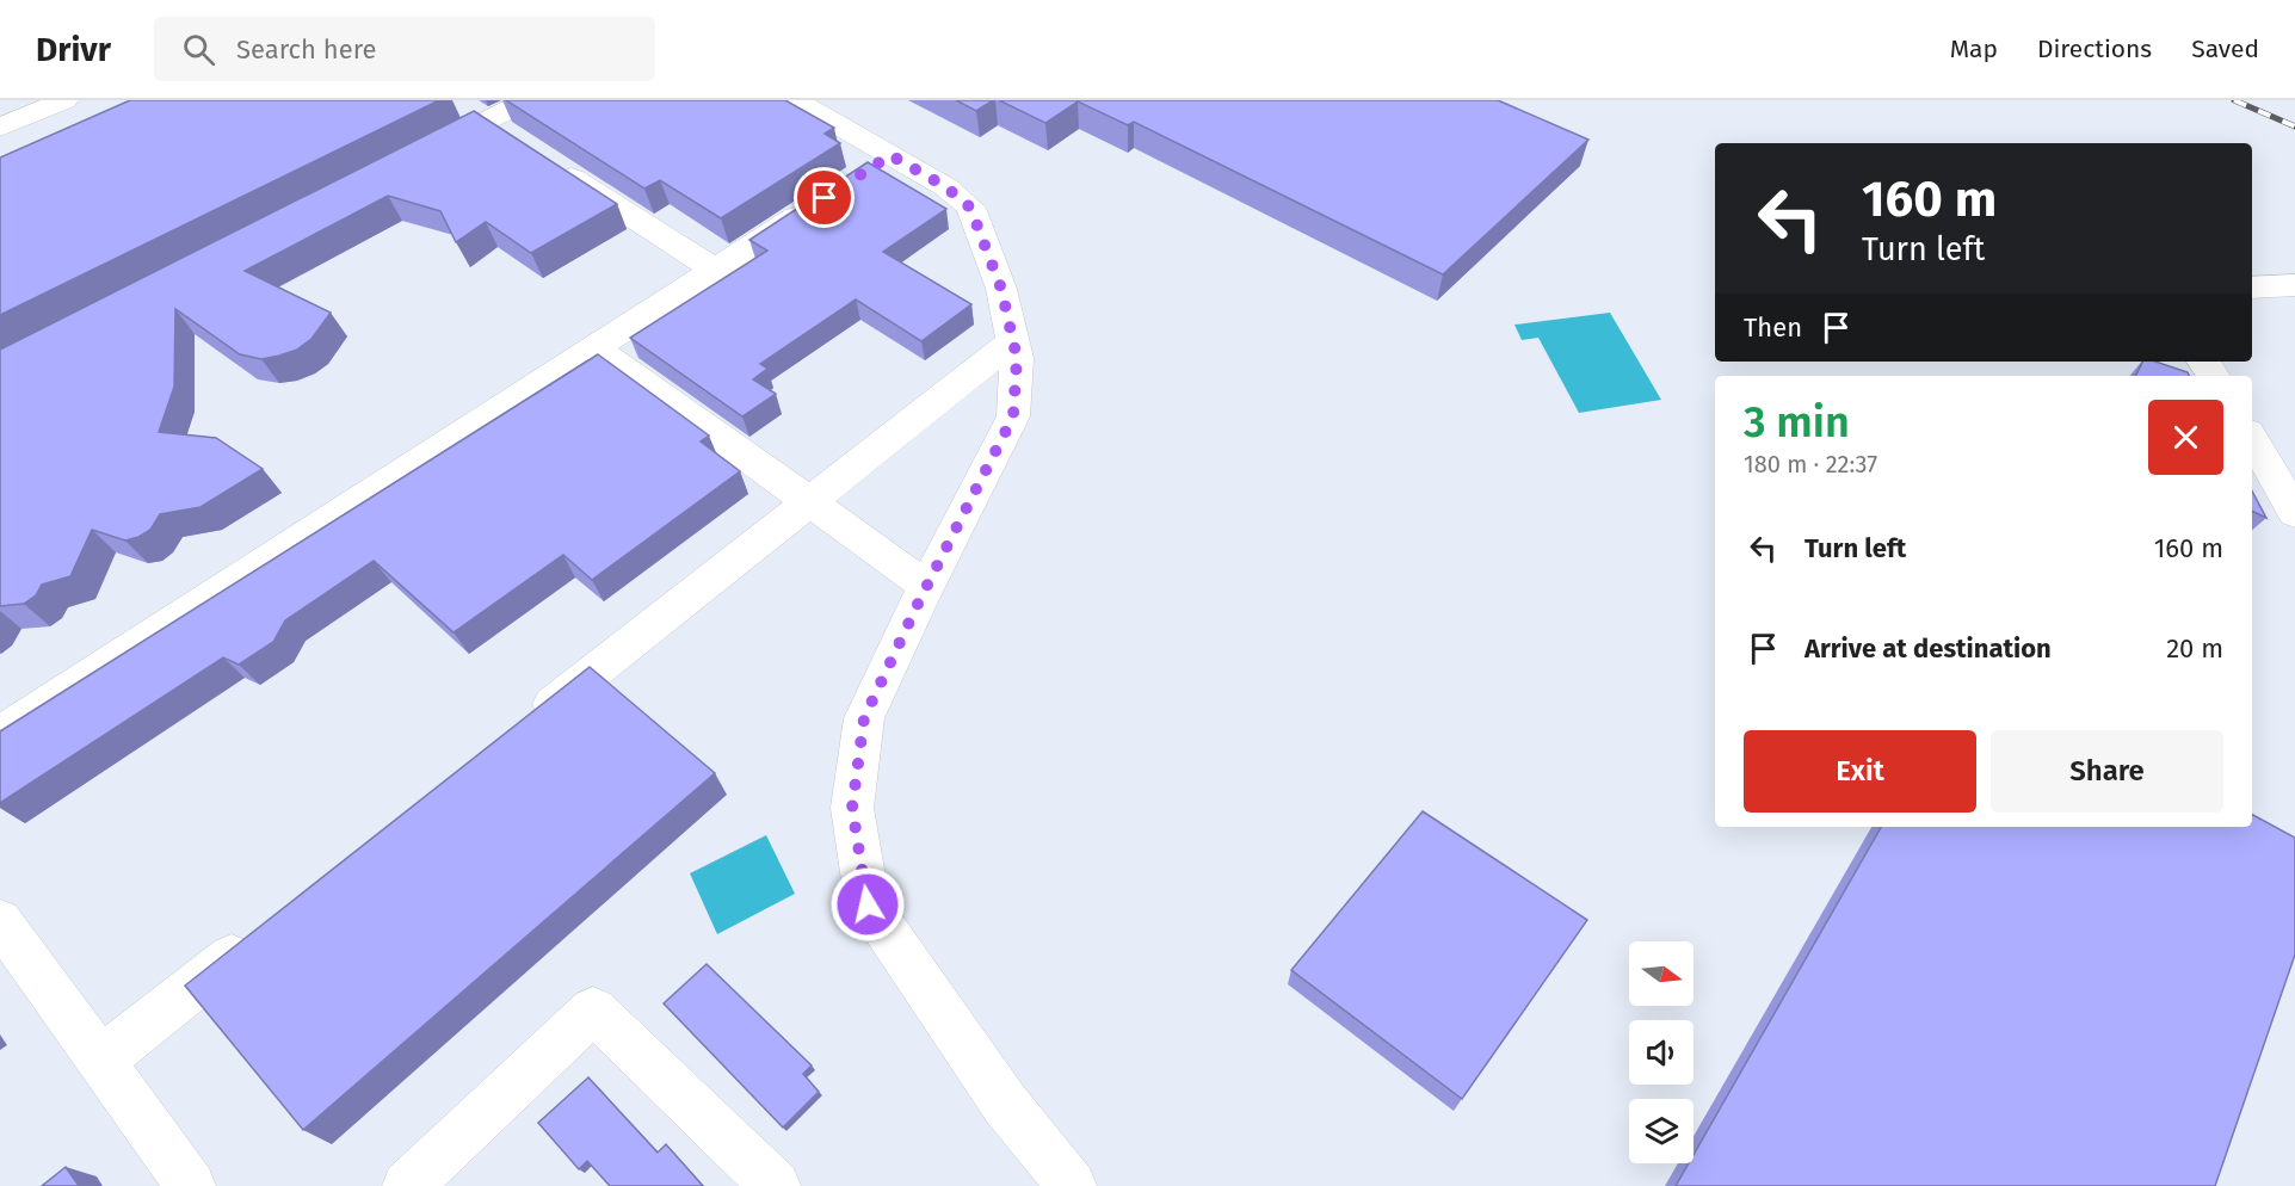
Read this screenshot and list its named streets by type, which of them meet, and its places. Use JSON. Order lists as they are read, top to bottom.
{
  "north": "right",
  "page": {
    "header": "Drivr",
    "search": "Search here",
    "nav": ["Map", "Directions", "Saved"],
    "turn": ["160 m", "Turn left"],
    "then": "Then",
    "heading": ["3 min", "180 m · 22:37"],
    "list": [
      {
        "name": "Turn left",
        "value": "160 m"
      },
      {
        "name": "Arrive at destination",
        "value": "20 m"
      }
    ],
    "buttons": ["Exit", "Share"]
  }
}
